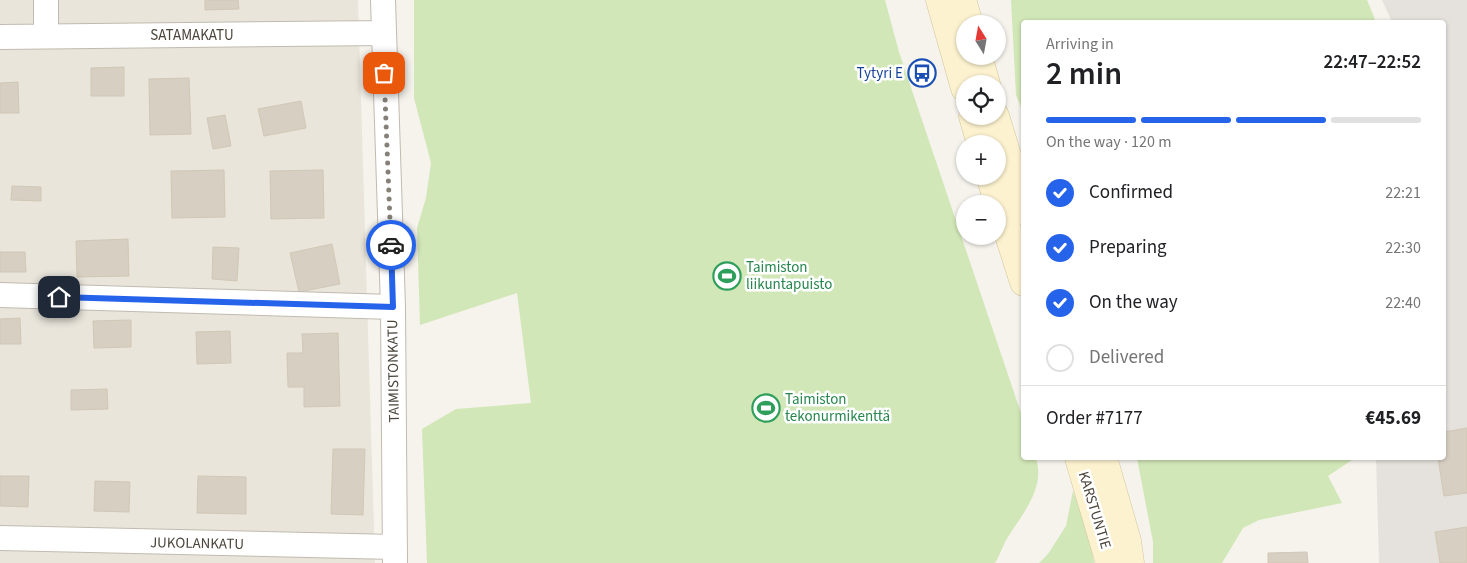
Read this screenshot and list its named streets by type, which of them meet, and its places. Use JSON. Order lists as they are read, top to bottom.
{
  "streets": {
    "main road": ["KARSTUNTIE"],
    "street": ["SATAMAKATU", "TAIMISTONKATU", "JUKOLANKATU"]
  },
  "crossings": [
    ["SATAMAKATU", "TAIMISTONKATU"],
    ["TAIMISTONKATU", "JUKOLANKATU"]
  ],
  "places": {
    "bus stop": ["Tytyri E"],
    "sports": ["Taimiston liikuntapuisto", "Taimiston tekonurmikenttä"]
  },
  "north": "top",
  "page": {
    "map_buttons": ["+", "−"],
    "heading": ["2 min", "Arriving in", "22:47–22:52"],
    "panel": ["Order #7177", "€45.69"],
    "bar": "On the way · 120 m",
    "list": [
      ["Confirmed", "22:21"],
      ["Preparing", "22:30"],
      ["On the way", "22:40"],
      "Delivered"
    ]
  }
}
